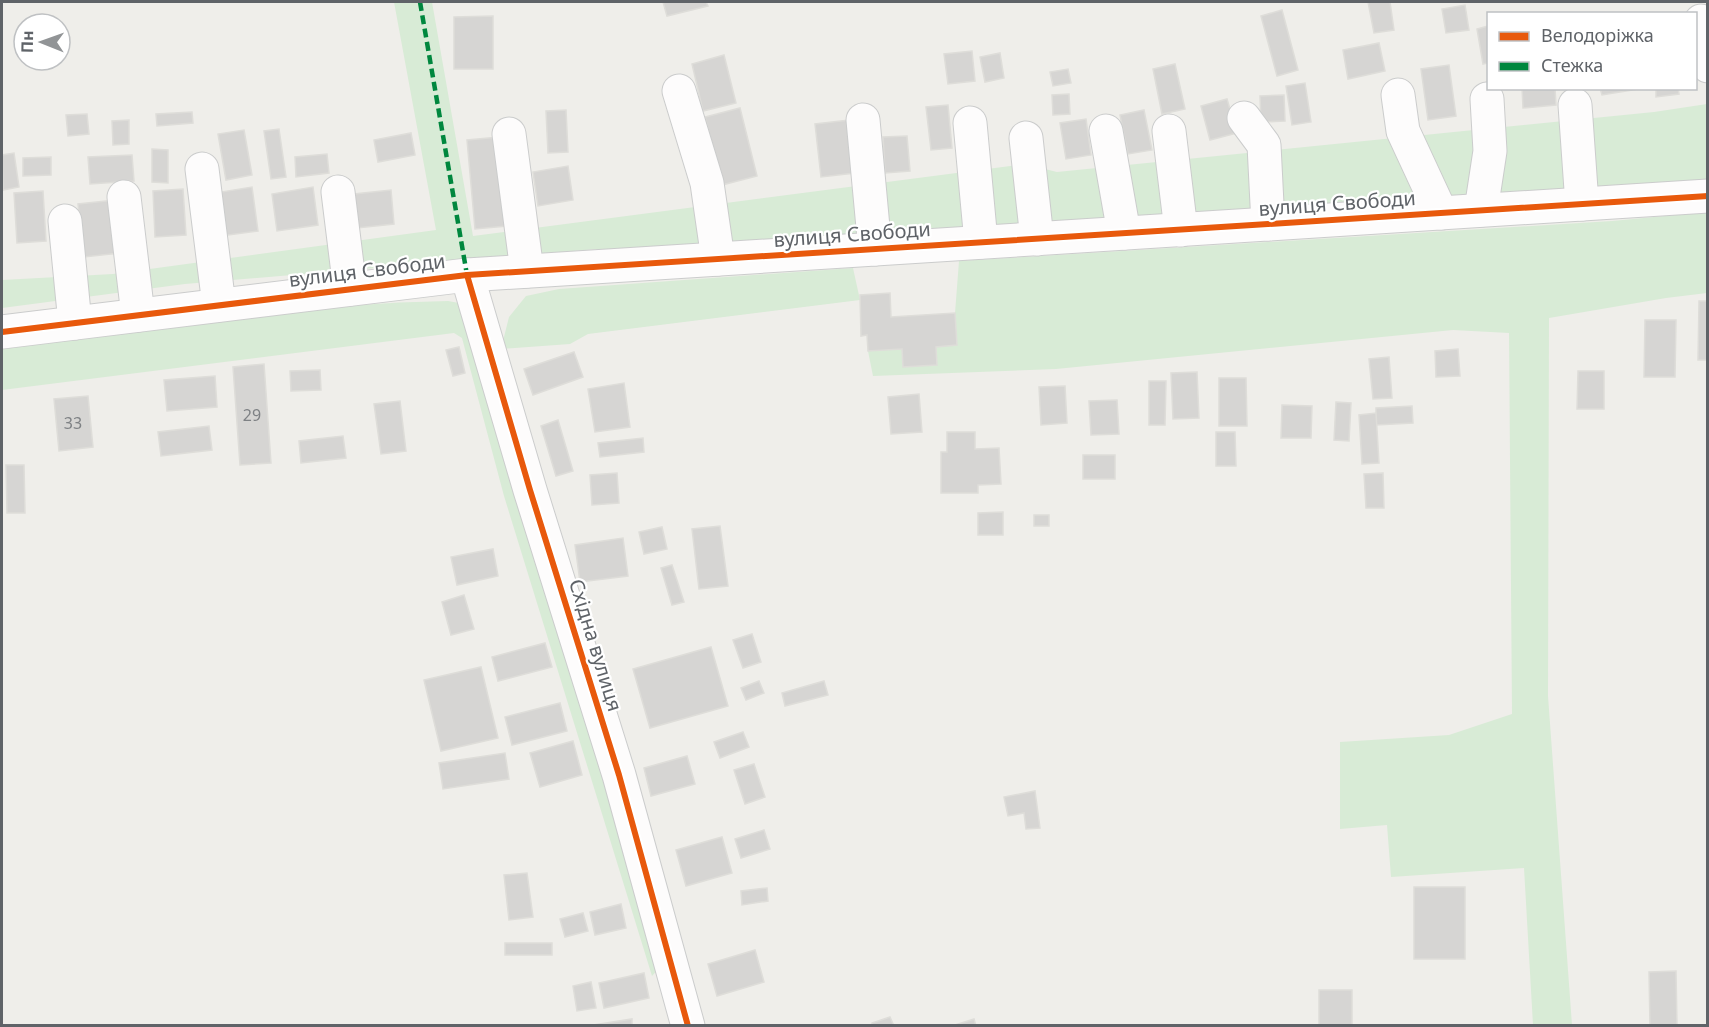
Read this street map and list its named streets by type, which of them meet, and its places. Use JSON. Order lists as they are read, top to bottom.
{
  "streets": {
    "street": ["вулиця Свободи", "Східна вулиця"]
  },
  "crossings": [
    ["вулиця Свободи", "Східна вулиця"]
  ],
  "house_numbers": ["29", "33"],
  "legend": ["Велодоріжка", "Стежка"],
  "north": "left"
}
